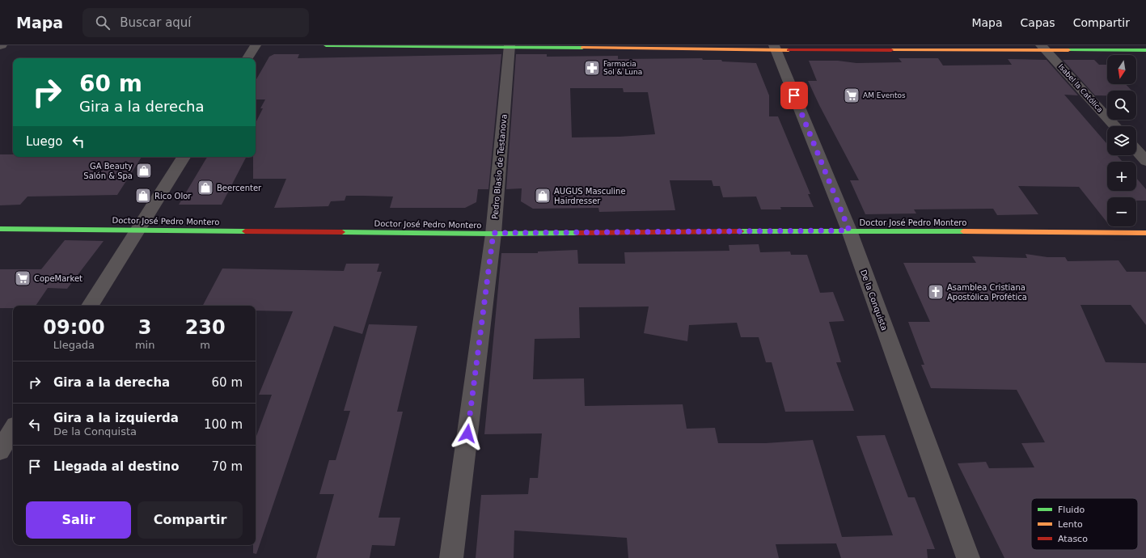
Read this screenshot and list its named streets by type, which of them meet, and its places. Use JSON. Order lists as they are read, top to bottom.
{
  "streets": {
    "street": [
      "Isabel la Católica",
      "Pedro Blasio de Testanova",
      "Doctor José Pedro Montero",
      "De la Conquista"
    ]
  },
  "crossings": [
    ["Pedro Blasio de Testanova", "Doctor José Pedro Montero"],
    ["Doctor José Pedro Montero", "De la Conquista"]
  ],
  "places": {
    "pharmacy": ["Farmacia Sol & Luna"],
    "supermarket": ["AM Eventos", "CopeMarket"],
    "shop": [
      "GA Beauty Salón & Spa",
      "Beercenter",
      "Rico Olor",
      "AUGUS Masculine Hairdresser"
    ],
    "church": ["Asamblea Cristiana Apostólica Profética"]
  },
  "legend": ["Fluido", "Lento", "Atasco"],
  "north": "bottom",
  "page": {
    "header": "Mapa",
    "search": "Buscar aquí",
    "nav": ["Mapa", "Capas", "Compartir"],
    "map_buttons": ["+", "−"],
    "turn": ["60 m", "Gira a la derecha"],
    "then": "Luego",
    "eta": [
      "09:00",
      "Llegada",
      "3",
      "min",
      "230",
      "m"
    ],
    "list": [
      {
        "name": "Gira a la derecha",
        "value": "60 m"
      },
      {
        "name": "Gira a la izquierda",
        "note": "De la Conquista",
        "value": "100 m"
      },
      {
        "name": "Llegada al destino",
        "value": "70 m"
      }
    ],
    "buttons": ["Salir", "Compartir"]
  }
}
